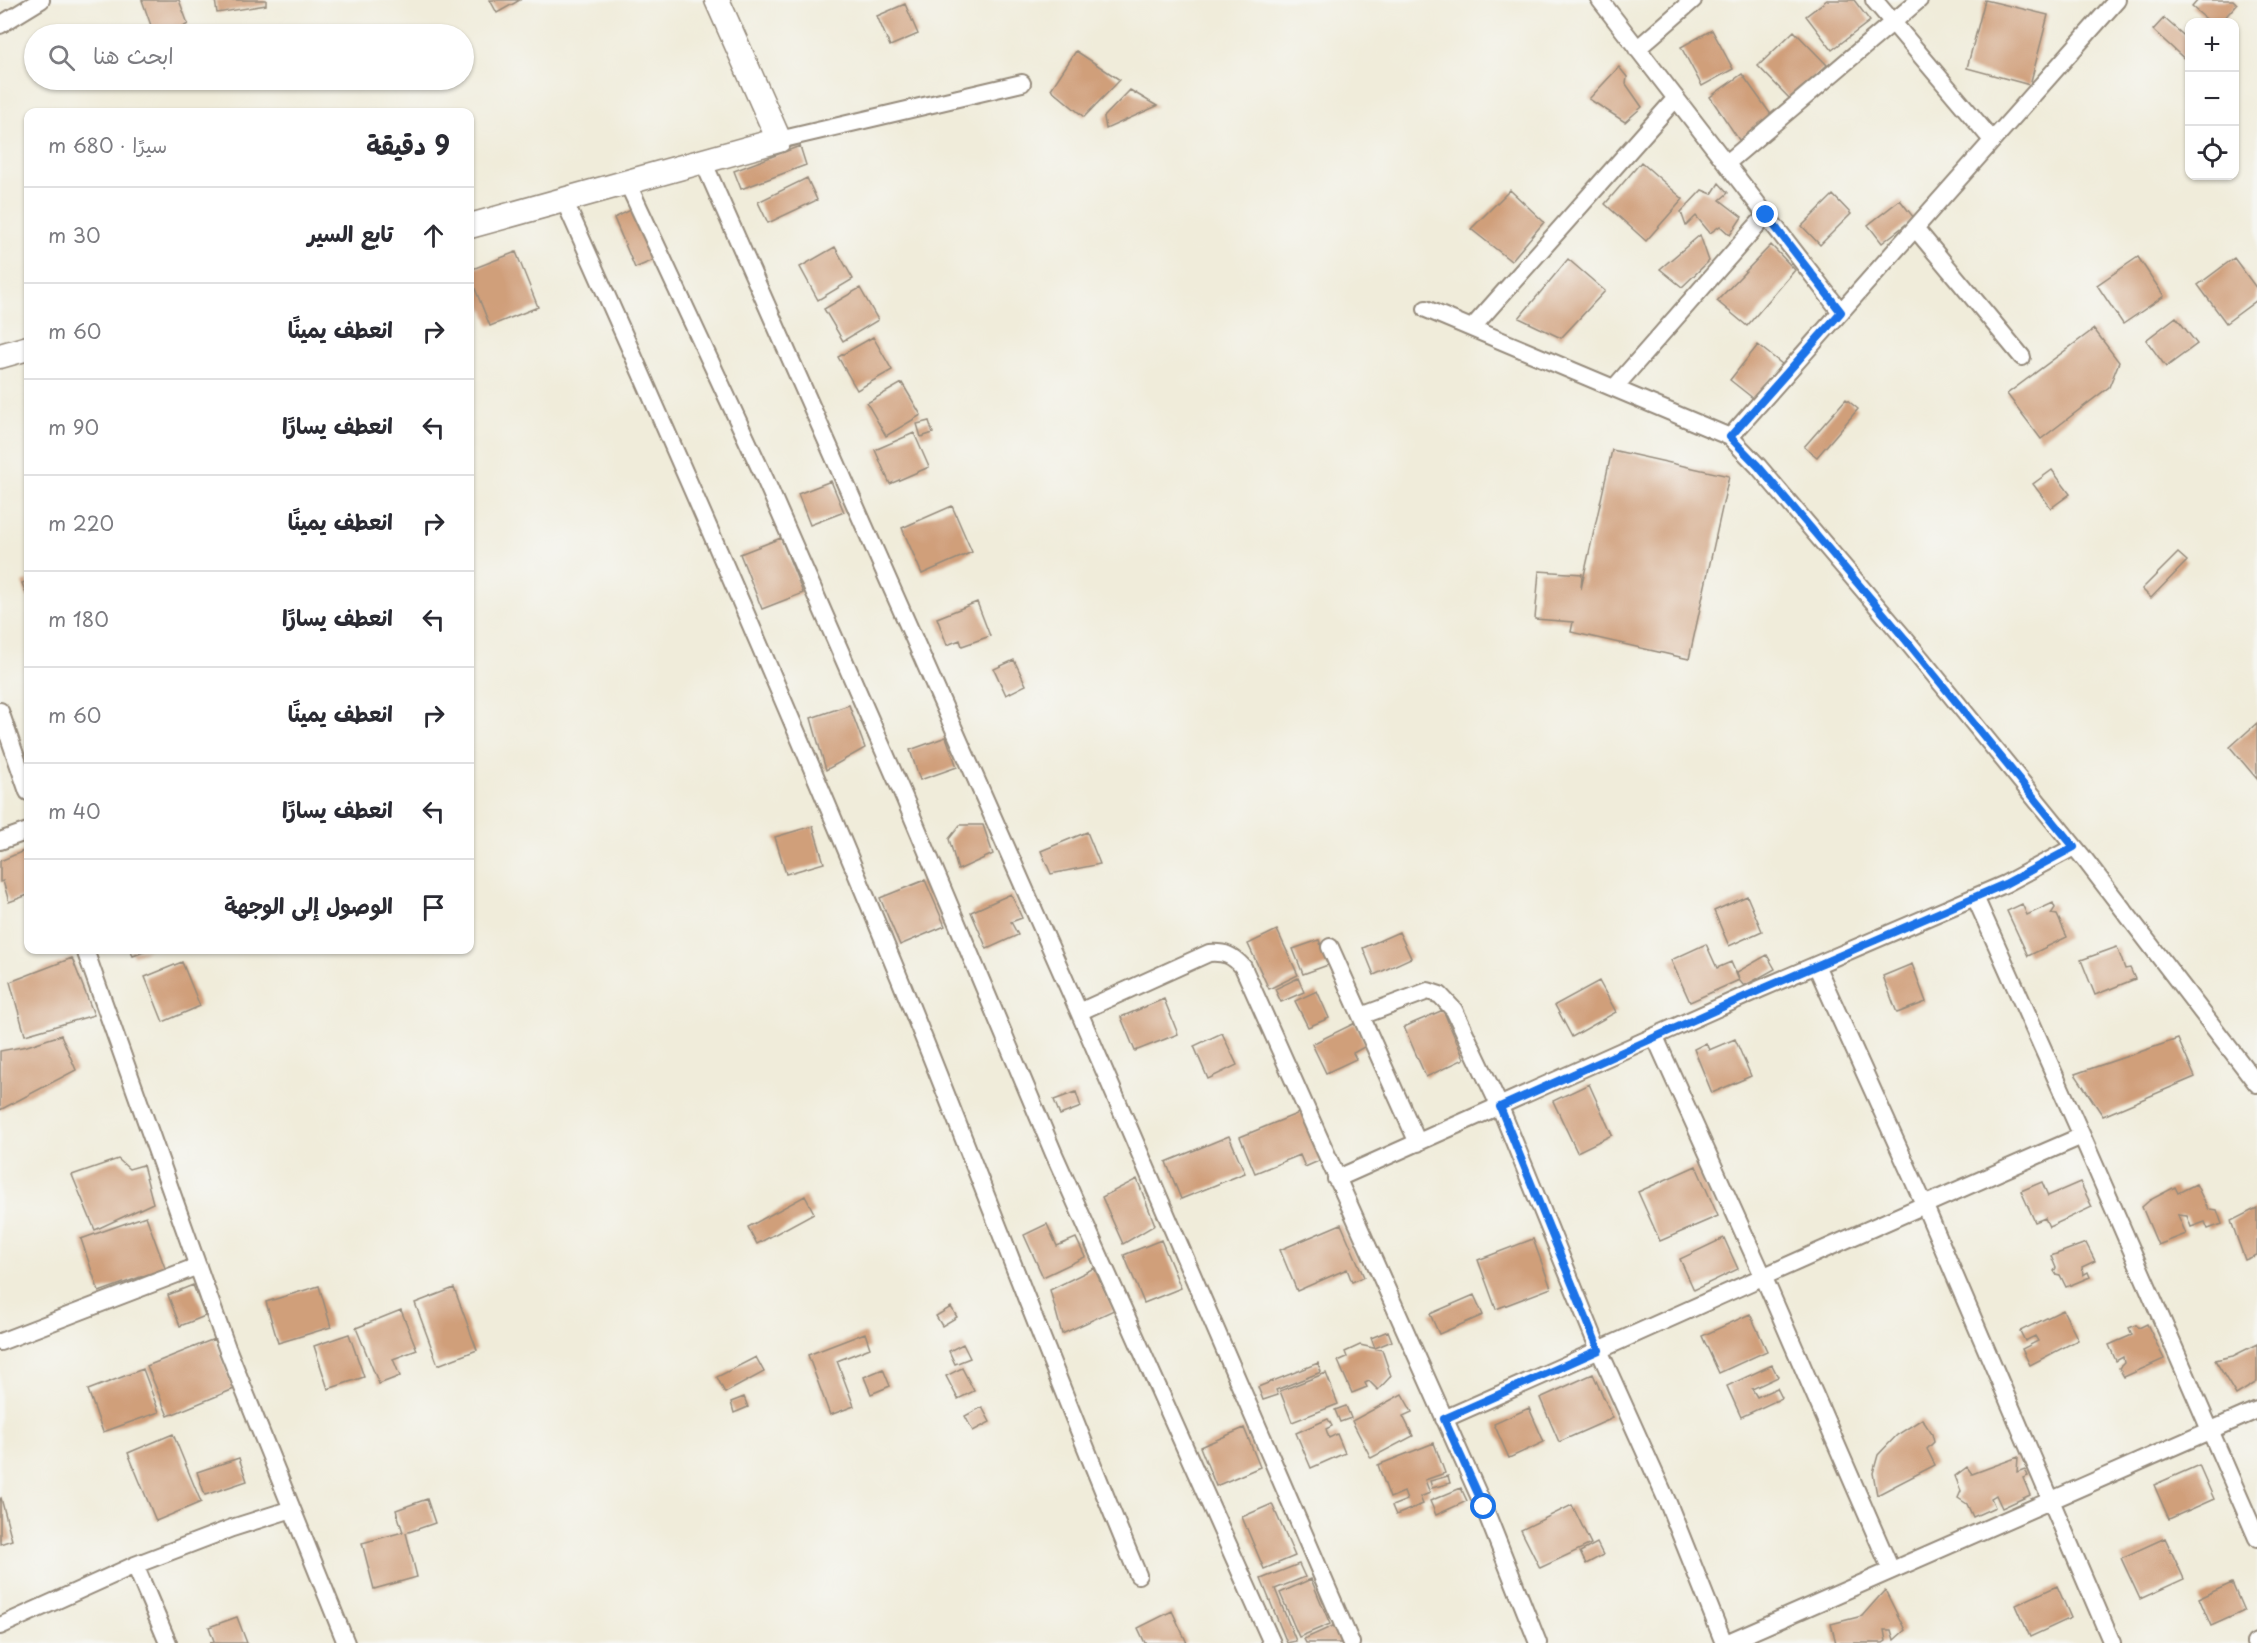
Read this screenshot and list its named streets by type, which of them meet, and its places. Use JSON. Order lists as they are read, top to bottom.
{
  "page": {
    "map_buttons": ["+", "−"],
    "search": "ابحث هنا",
    "heading": ["9 دقيقة", "سيرًا · 680 m"],
    "list": [
      ["تابع السير", "30 m"],
      ["انعطف يمينًا", "60 m"],
      ["انعطف يسارًا", "90 m"],
      ["انعطف يمينًا", "220 m"],
      ["انعطف يسارًا", "180 m"],
      ["انعطف يمينًا", "60 m"],
      ["انعطف يسارًا", "40 m"],
      "الوصول إلى الوجهة"
    ]
  }
}
